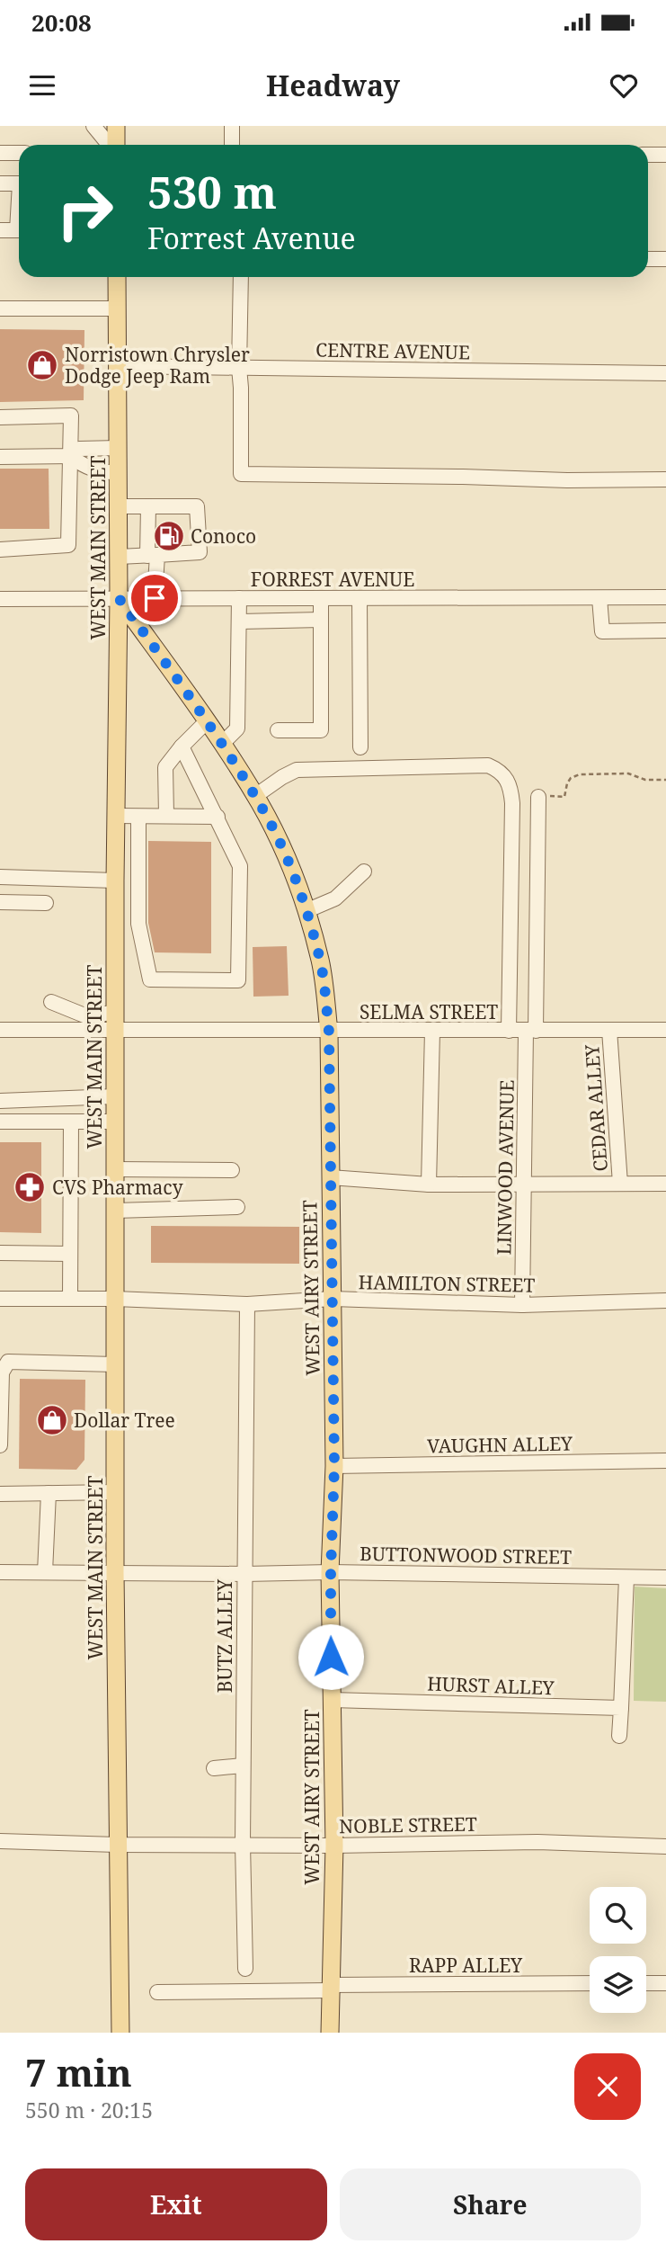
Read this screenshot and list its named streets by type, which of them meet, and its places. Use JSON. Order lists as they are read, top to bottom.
{
  "streets": {
    "main road": ["WEST MAIN STREET", "WEST AIRY STREET"],
    "street": [
      "CENTRE AVENUE",
      "FORREST AVENUE",
      "SELMA STREET",
      "CEDAR ALLEY",
      "LINWOOD AVENUE",
      "HAMILTON STREET",
      "VAUGHN ALLEY",
      "BUTTONWOOD STREET",
      "BUTZ ALLEY",
      "HURST ALLEY",
      "NOBLE STREET",
      "RAPP ALLEY"
    ]
  },
  "crossings": [
    ["CENTRE AVENUE", "WEST MAIN STREET"],
    ["WEST MAIN STREET", "FORREST AVENUE"],
    ["WEST MAIN STREET", "SELMA STREET"],
    ["WEST MAIN STREET", "HAMILTON STREET"],
    ["WEST MAIN STREET", "WEST AIRY STREET"],
    ["WEST MAIN STREET", "BUTTONWOOD STREET"],
    ["WEST MAIN STREET", "NOBLE STREET"],
    ["FORREST AVENUE", "WEST AIRY STREET"],
    ["SELMA STREET", "CEDAR ALLEY"],
    ["SELMA STREET", "LINWOOD AVENUE"],
    ["SELMA STREET", "WEST AIRY STREET"],
    ["LINWOOD AVENUE", "HAMILTON STREET"],
    ["HAMILTON STREET", "WEST AIRY STREET"],
    ["HAMILTON STREET", "BUTZ ALLEY"],
    ["WEST AIRY STREET", "VAUGHN ALLEY"],
    ["WEST AIRY STREET", "BUTTONWOOD STREET"],
    ["WEST AIRY STREET", "HURST ALLEY"],
    ["WEST AIRY STREET", "NOBLE STREET"],
    ["WEST AIRY STREET", "RAPP ALLEY"],
    ["BUTTONWOOD STREET", "BUTZ ALLEY"],
    ["BUTZ ALLEY", "NOBLE STREET"]
  ],
  "places": {
    "shop": ["Norristown Chrysler Dodge Jeep Ram", "Dollar Tree"],
    "fuel station": ["Conoco"],
    "pharmacy": ["CVS Pharmacy"]
  },
  "page": {
    "status": "20:08",
    "header": "Headway",
    "turn": ["530 m", "Forrest Avenue"],
    "heading": ["7 min", "550 m · 20:15"],
    "buttons": ["Exit", "Share"]
  }
}
